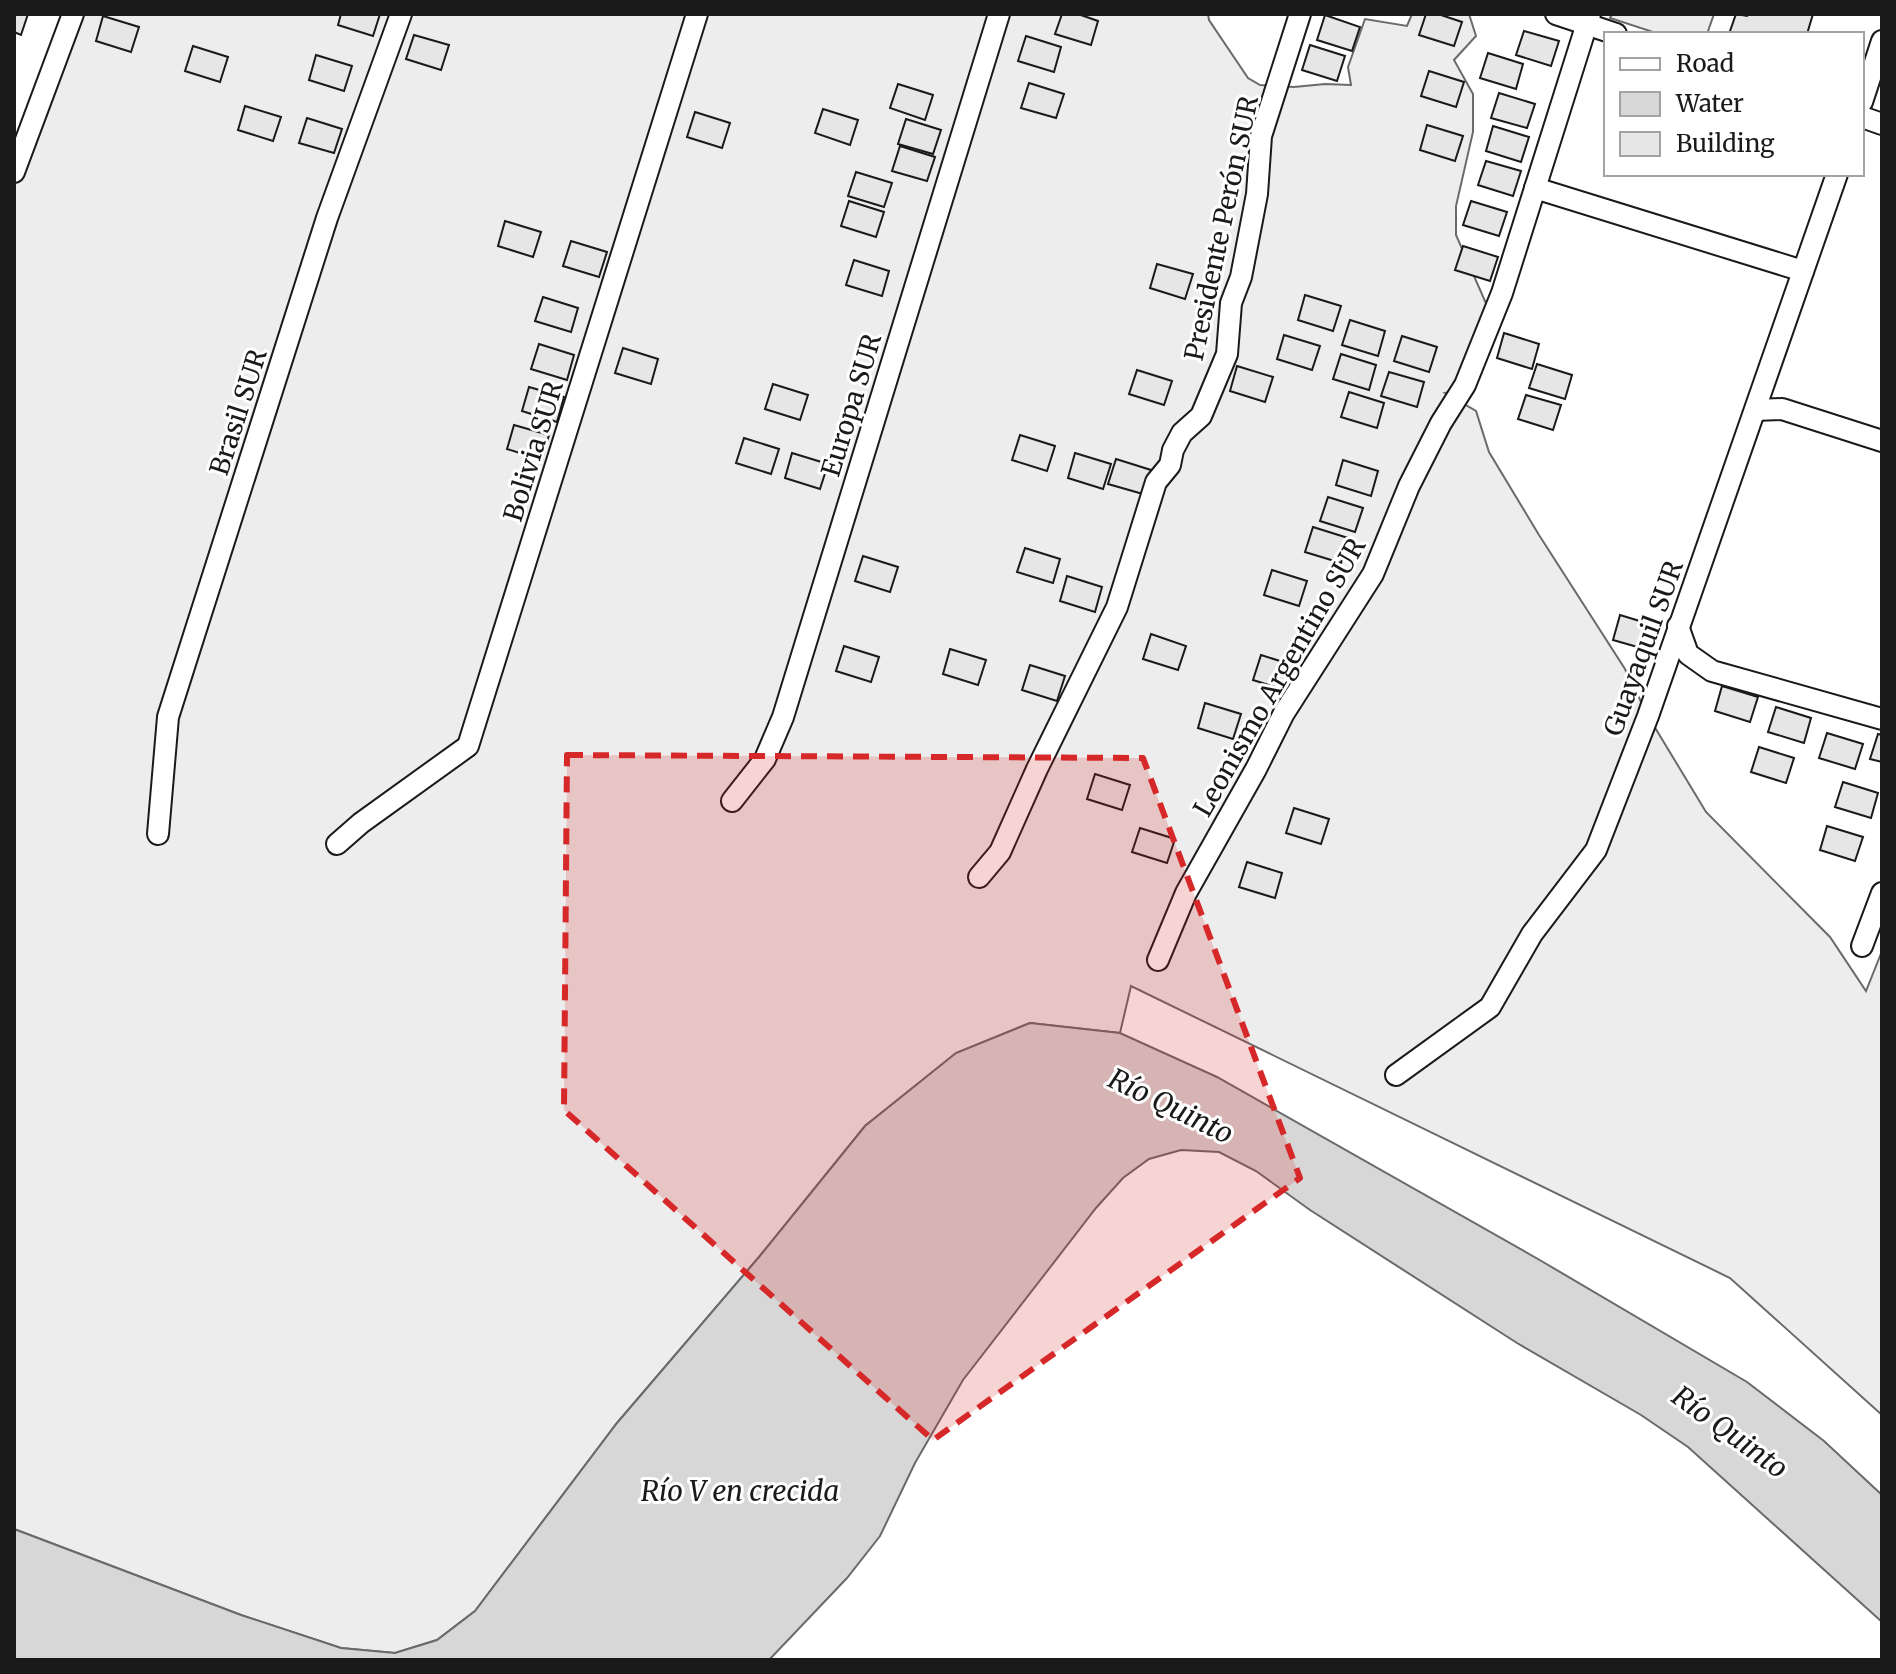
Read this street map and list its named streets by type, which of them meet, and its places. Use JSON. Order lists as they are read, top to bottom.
{
  "streets": {
    "street": [
      "Presidente Perón SUR",
      "Europa SUR",
      "Brasil SUR",
      "Bolivia SUR",
      "Guayaquil SUR",
      "Leonismo Argentino SUR"
    ]
  },
  "water": ["Río Quinto", "Río V en crecida"],
  "legend": ["Road", "Water", "Building"]
}
